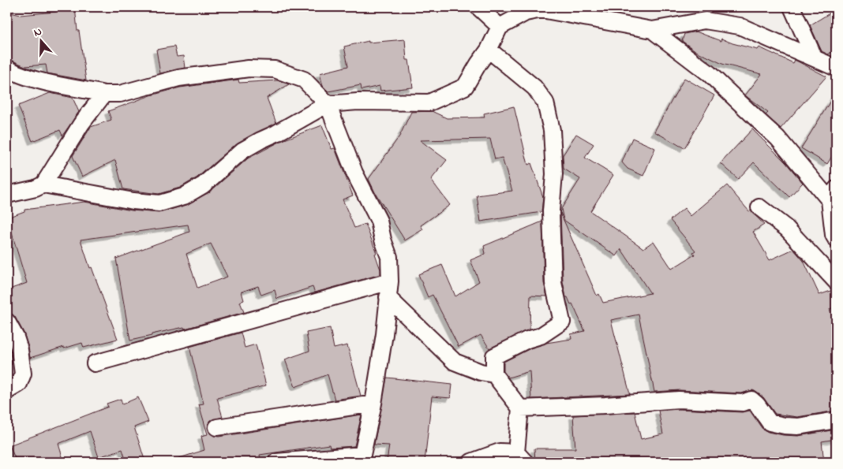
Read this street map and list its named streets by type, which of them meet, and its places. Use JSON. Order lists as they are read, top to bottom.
{
  "north": "top"
}
